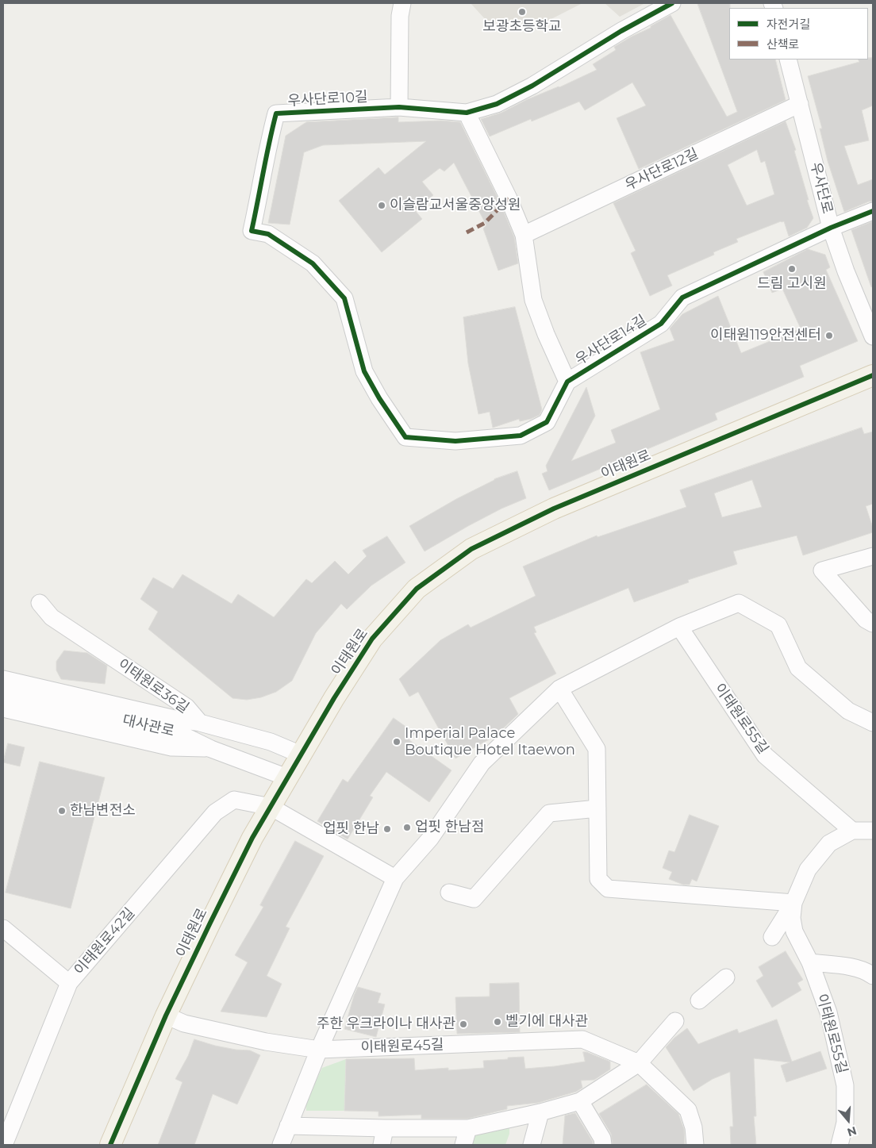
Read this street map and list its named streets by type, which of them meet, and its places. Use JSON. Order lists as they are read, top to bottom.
{
  "streets": {
    "main road": ["이태원로"],
    "street": [
      "우사단로10길",
      "우사단로12길",
      "우사단로",
      "우사단로14길",
      "이태원로36길",
      "이태원로55길",
      "대사관로",
      "이태원로42길",
      "이태원로45길"
    ]
  },
  "crossings": [
    ["우사단로10길", "우사단로14길"],
    ["우사단로12길", "우사단로"],
    ["우사단로", "우사단로14길"],
    ["이태원로", "이태원로36길"],
    ["이태원로", "대사관로"],
    ["이태원로", "이태원로42길"],
    ["이태원로", "이태원로45길"]
  ],
  "places": [
    "보광초등학교",
    "이슬람교서울중앙성원",
    "드림 고시원",
    "이태원119안전센터",
    "Imperial Palace Boutique Hotel Itaewon",
    "한남변전소",
    "업핏 한남점",
    "업핏 한남",
    "벨기에 대사관",
    "주한 우크라이나 대사관"
  ],
  "legend": ["자전거길", "산책로"],
  "north": "bottom"
}
